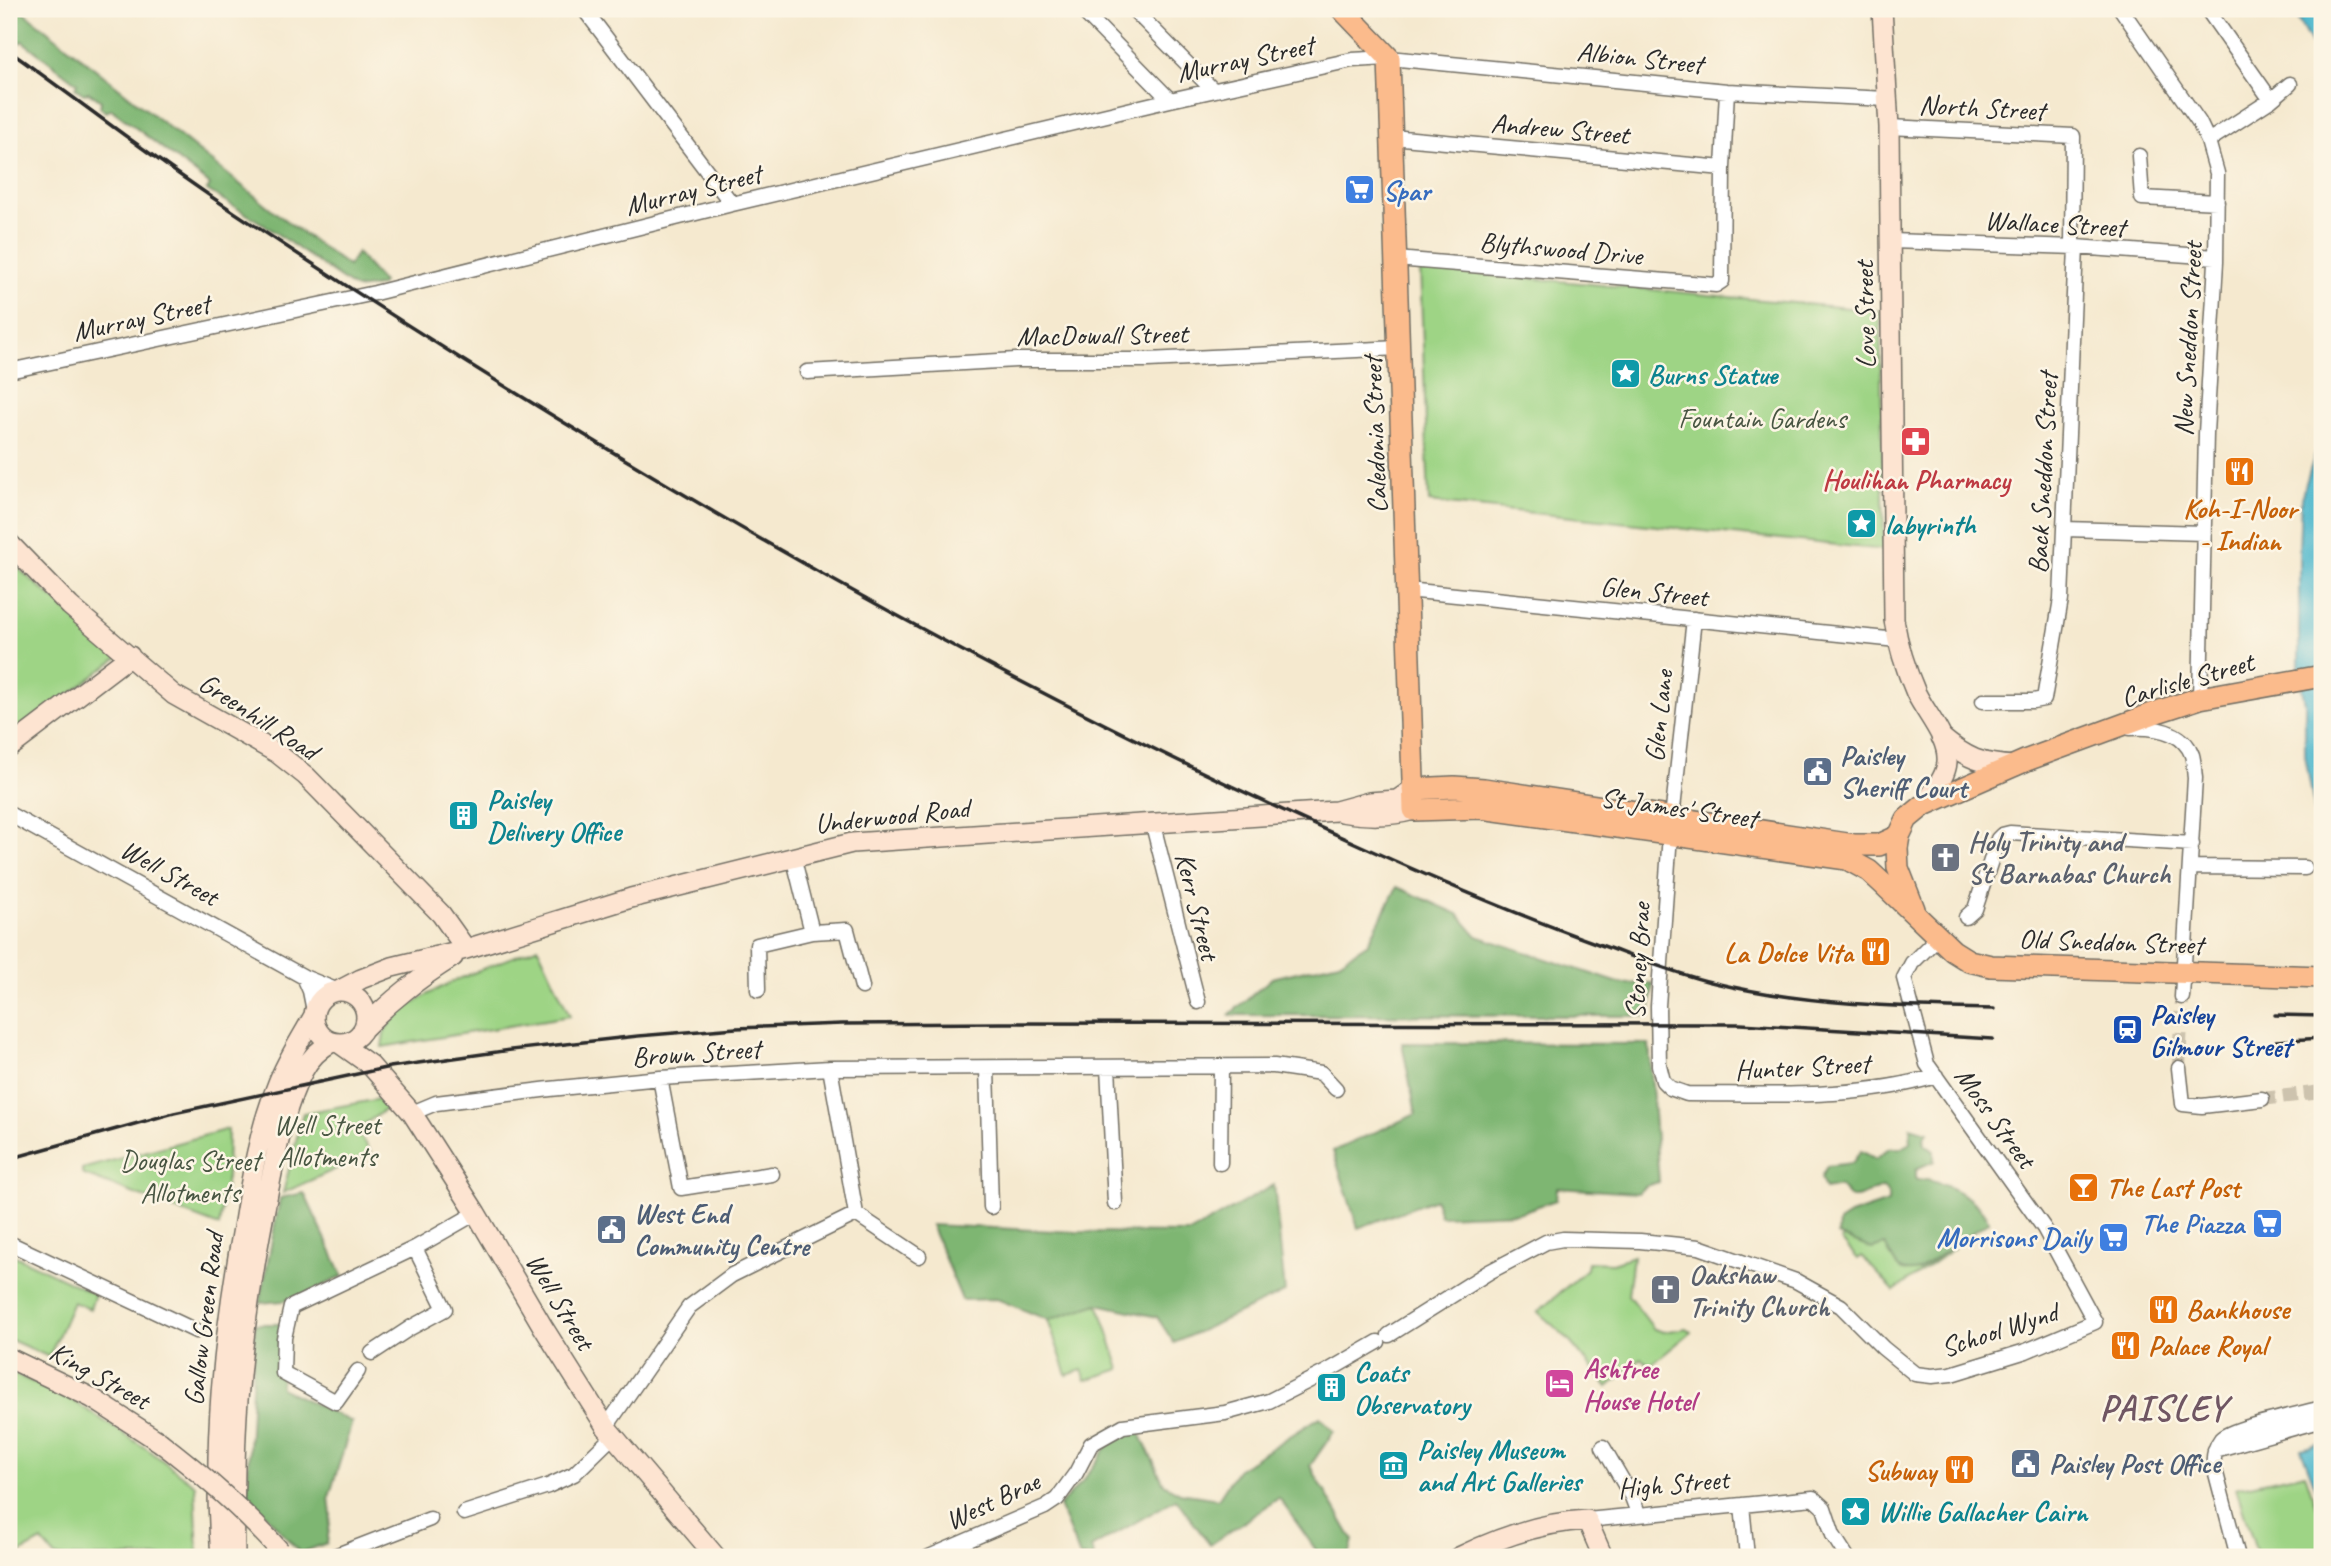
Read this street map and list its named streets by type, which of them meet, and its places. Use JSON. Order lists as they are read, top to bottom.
{
  "streets": {
    "main road": [
      "Caledonia Street",
      "Carlisle Street",
      "St James' Street",
      "Old Sneddon Street"
    ],
    "street": [
      "Albion Street",
      "Murray Street",
      "North Street",
      "Andrew Street",
      "Wallace Street",
      "Blythswood Drive",
      "Love Street",
      "MacDowall Street",
      "New Sneddon Street",
      "Back Sneddon Street",
      "Glen Street",
      "Greenhill Road",
      "Glen Lane",
      "Underwood Road",
      "Well Street",
      "Kerr Street",
      "Stoney Brae",
      "Brown Street",
      "Hunter Street",
      "Moss Street",
      "Gallow Green Road",
      "School Wynd",
      "King Street",
      "High Street",
      "West Brae"
    ]
  },
  "crossings": [
    ["Albion Street", "Murray Street"],
    ["Albion Street", "Love Street"],
    ["Albion Street", "Caledonia Street"],
    ["Murray Street", "Caledonia Street"],
    ["North Street", "Love Street"],
    ["North Street", "Back Sneddon Street"],
    ["Andrew Street", "Blythswood Drive"],
    ["Andrew Street", "Caledonia Street"],
    ["Wallace Street", "Love Street"],
    ["Wallace Street", "New Sneddon Street"],
    ["Wallace Street", "Back Sneddon Street"],
    ["Blythswood Drive", "Caledonia Street"],
    ["Love Street", "Glen Street"],
    ["Love Street", "Carlisle Street"],
    ["MacDowall Street", "Caledonia Street"],
    ["New Sneddon Street", "Carlisle Street"],
    ["Caledonia Street", "Glen Street"],
    ["Caledonia Street", "St James' Street"],
    ["Caledonia Street", "Underwood Road"],
    ["Glen Street", "Glen Lane"],
    ["Carlisle Street", "St James' Street"],
    ["Greenhill Road", "Underwood Road"],
    ["Glen Lane", "St James' Street"],
    ["Glen Lane", "Stoney Brae"],
    ["St James' Street", "Underwood Road"],
    ["St James' Street", "Old Sneddon Street"],
    ["St James' Street", "Stoney Brae"],
    ["Underwood Road", "Well Street"],
    ["Underwood Road", "Kerr Street"],
    ["Underwood Road", "Gallow Green Road"],
    ["Well Street", "Brown Street"],
    ["Well Street", "Gallow Green Road"],
    ["Old Sneddon Street", "Moss Street"],
    ["Stoney Brae", "Hunter Street"],
    ["Hunter Street", "Moss Street"],
    ["Moss Street", "School Wynd"],
    ["School Wynd", "West Brae"]
  ],
  "districts": ["PAISLEY"],
  "parks": ["Fountain Gardens", "Well Street Allotments", "Douglas Street Allotments"],
  "places": {
    "supermarket": ["Spar", "The Piazza", "Morrisons Daily"],
    "place": ["Burns Statue", "labyrinth", "Willie Gallacher Cairn"],
    "pharmacy": ["Houlihan Pharmacy"],
    "restaurant": [
      "Koh-I-Noor - Indian",
      "La Dolce Vita",
      "Bankhouse",
      "Palace Royal",
      "Subway"
    ],
    "public building": ["Paisley Sheriff Court", "West End Community Centre", "Paisley Post Office"],
    "building": ["Paisley Delivery Office", "Coats Observatory"],
    "church": ["Holy Trinity and St Barnabas Church", "Oakshaw Trinity Church"],
    "station": ["Paisley Gilmour Street"],
    "bar": ["The Last Post"],
    "hotel": ["Ashtree House Hotel"],
    "museum": ["Paisley Museum and Art Galleries"]
  }
}
